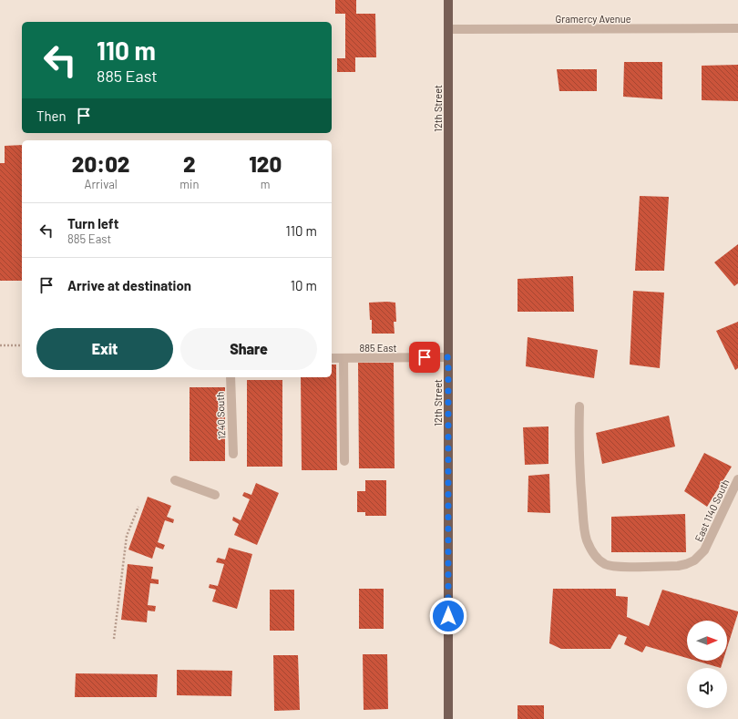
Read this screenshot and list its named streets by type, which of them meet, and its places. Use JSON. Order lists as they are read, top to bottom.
{
  "streets": {
    "main road": ["12th Street"],
    "street": [
      "Gramercy Avenue",
      "885 East",
      "1240 South",
      "East 1140 South"
    ]
  },
  "crossings": [
    ["Gramercy Avenue", "12th Street"],
    ["12th Street", "885 East"]
  ],
  "north": "right",
  "page": {
    "turn": ["110 m", "885 East"],
    "then": "Then",
    "eta": [
      "20:02",
      "Arrival",
      "2",
      "min",
      "120",
      "m"
    ],
    "list": [
      {
        "name": "Turn left",
        "note": "885 East",
        "value": "110 m"
      },
      {
        "name": "Arrive at destination",
        "value": "10 m"
      }
    ],
    "buttons": ["Exit", "Share"]
  }
}
